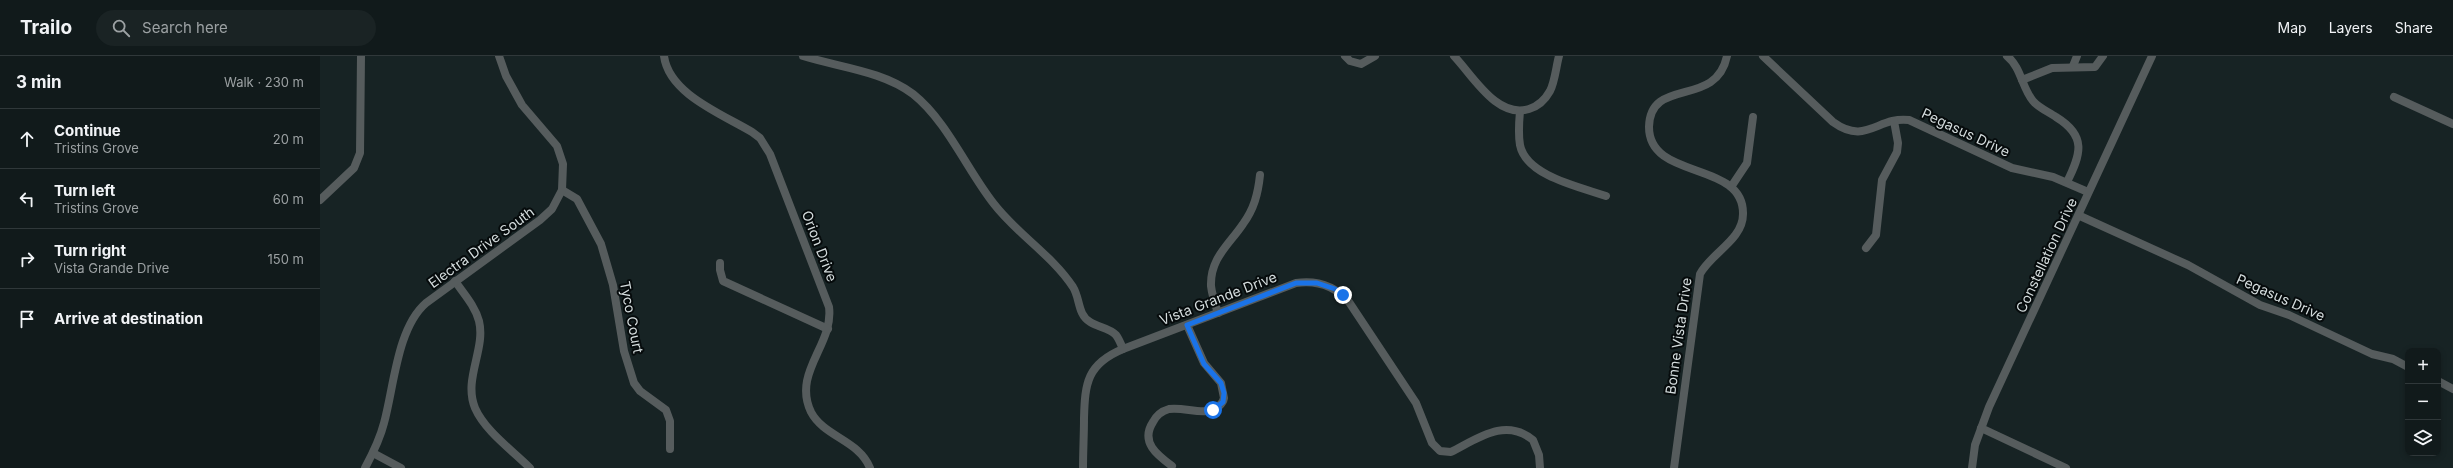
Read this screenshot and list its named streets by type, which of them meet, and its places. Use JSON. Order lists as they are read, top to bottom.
{
  "streets": {
    "street": [
      "Pegasus Drive",
      "Orion Drive",
      "Electra Drive South",
      "Constellation Drive",
      "Vista Grande Drive",
      "Tyco Court",
      "Bonne Vista Drive"
    ]
  },
  "crossings": [
    ["Pegasus Drive", "Constellation Drive"],
    ["Electra Drive South", "Tyco Court"]
  ],
  "page": {
    "header": "Trailo",
    "search": "Search here",
    "nav": ["Map", "Layers", "Share"],
    "heading": ["3 min", "Walk · 230 m"],
    "list": [
      ["Continue", "Tristins Grove", "20 m"],
      ["Turn left", "Tristins Grove", "60 m"],
      ["Turn right", "Vista Grande Drive", "150 m"],
      "Arrive at destination"
    ],
    "map_buttons": ["+", "−"]
  }
}
